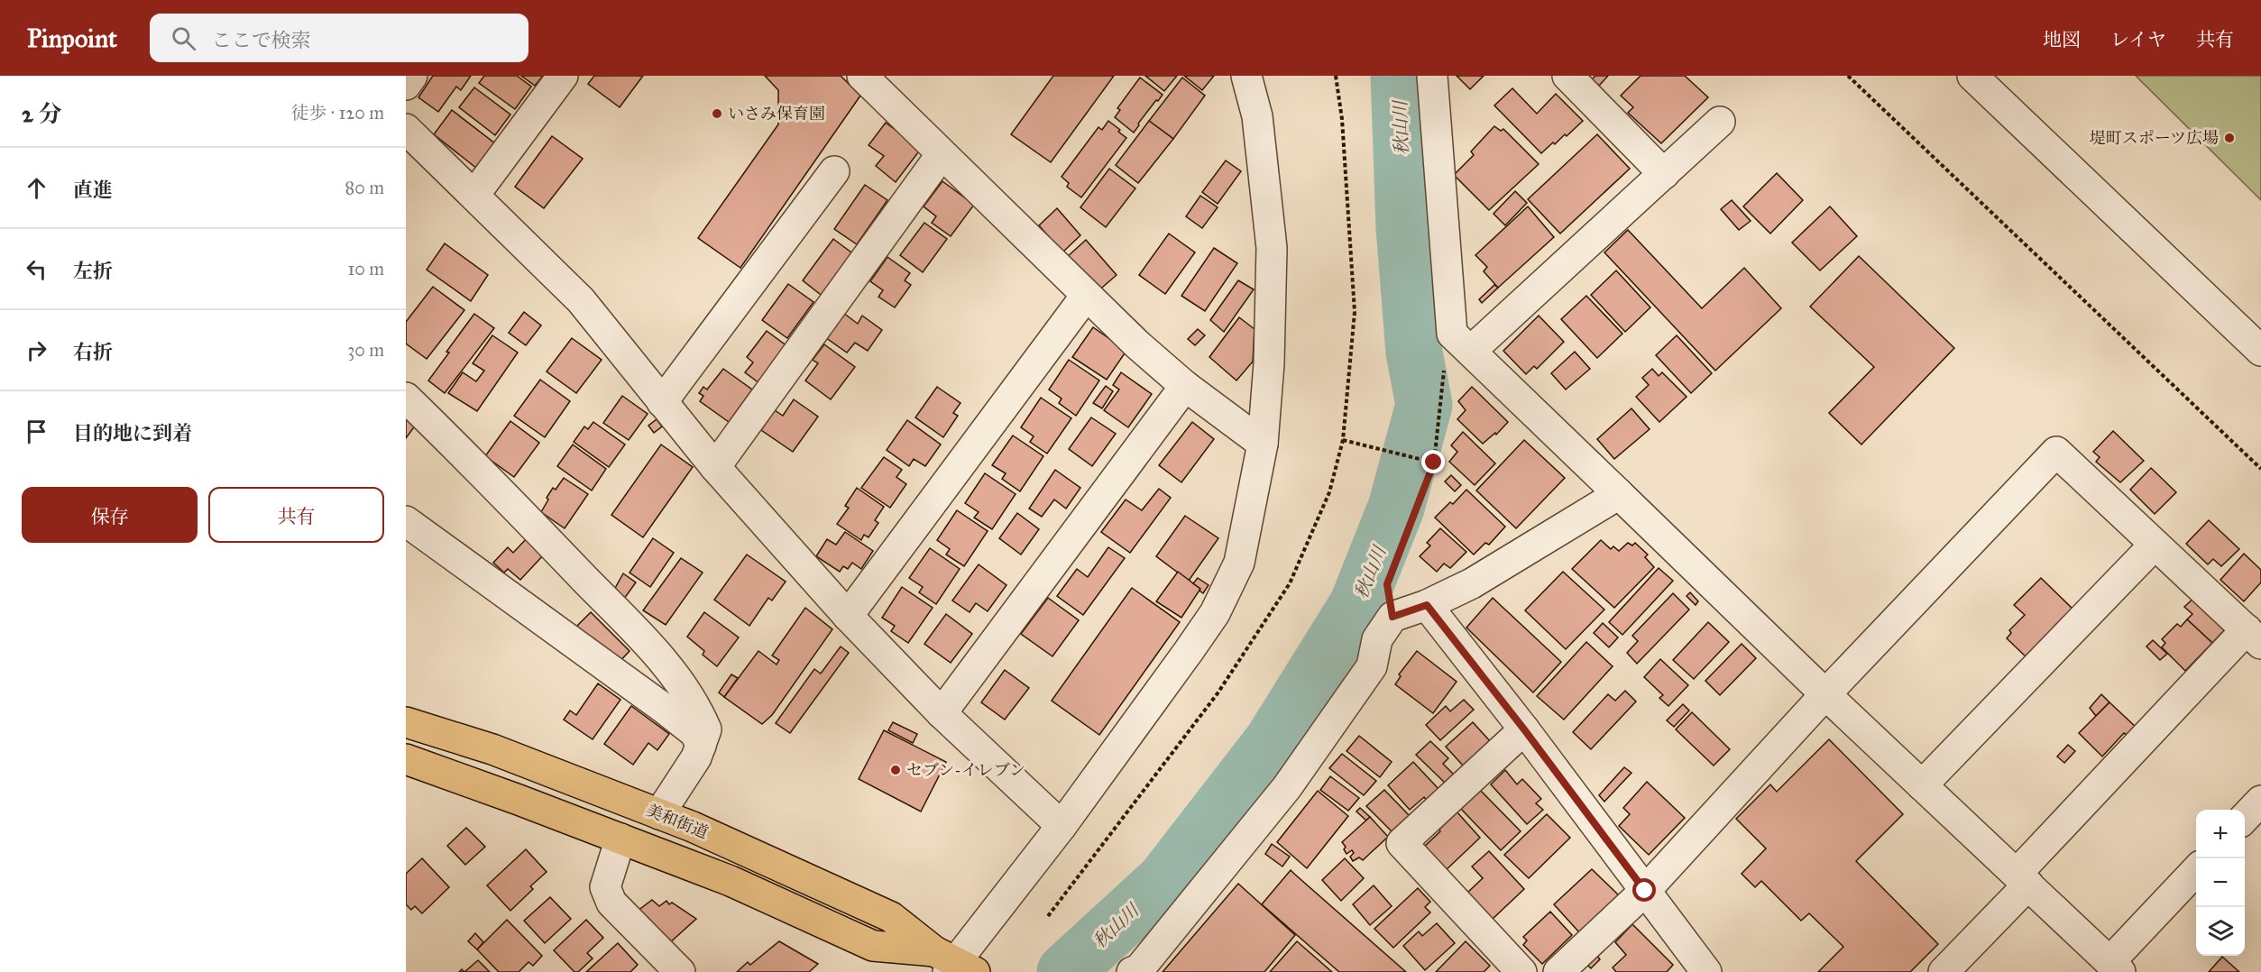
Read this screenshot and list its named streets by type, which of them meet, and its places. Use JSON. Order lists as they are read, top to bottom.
{
  "streets": {
    "main road": ["美和街道"]
  },
  "water": ["秋山川"],
  "places": ["いさみ保育園", "堤町スポーツ広場", "セブン-イレブン"],
  "page": {
    "header": "Pinpoint",
    "search": "ここで検索",
    "nav": ["地図", "レイヤ", "共有"],
    "heading": ["2 分", "徒歩 · 120 m"],
    "list": [
      ["直進", "80 m"],
      ["左折", "10 m"],
      ["右折", "30 m"],
      "目的地に到着"
    ],
    "buttons": ["保存", "共有"],
    "map_buttons": ["+", "−"]
  }
}
